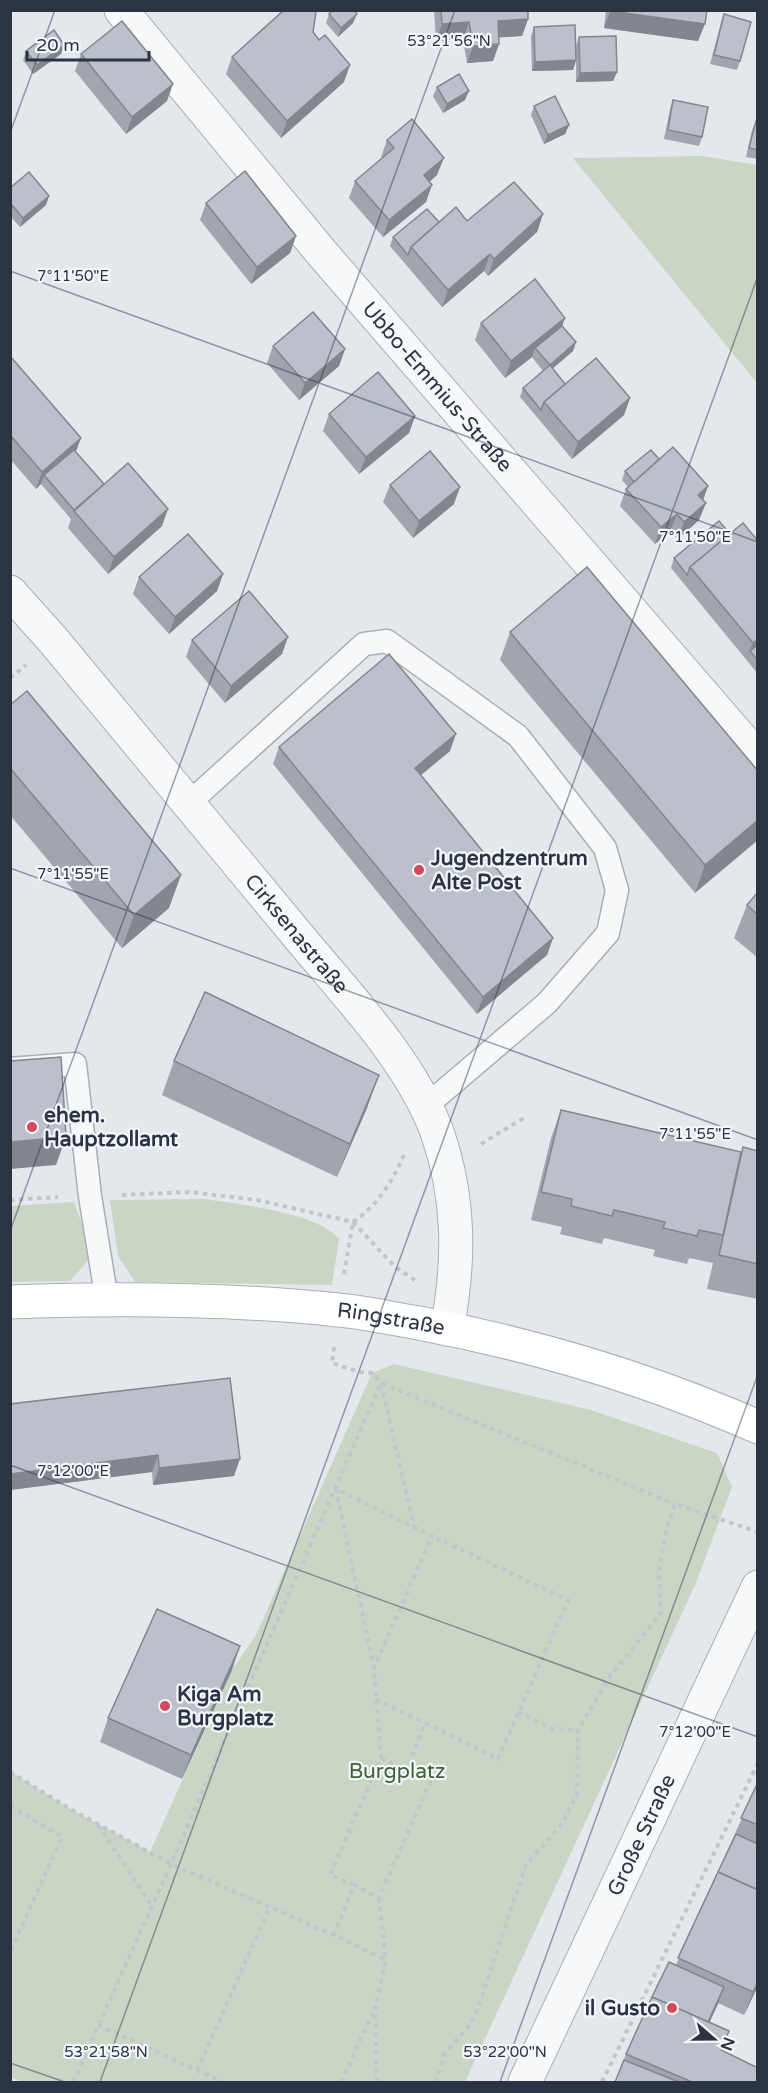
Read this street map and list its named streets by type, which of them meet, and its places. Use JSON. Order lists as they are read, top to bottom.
{
  "streets": {
    "street": [
      "Ubbo-Emmius-Straße",
      "Cirksenastraße",
      "Ringstraße",
      "Große Straße"
    ]
  },
  "crossings": [
    ["Cirksenastraße", "Ringstraße"]
  ],
  "parks": ["Burgplatz"],
  "places": [
    "Jugendzentrum Alte Post",
    "ehem. Hauptzollamt",
    "Kiga Am Burgplatz",
    "il Gusto"
  ],
  "scale_bar": "20 m",
  "north": "right",
  "coordinates": [
    "53°21'56\"N",
    "7°11'50\"E",
    "7°11'55\"E",
    "7°12'00\"E",
    "53°21'58\"N",
    "53°22'00\"N"
  ]
}
